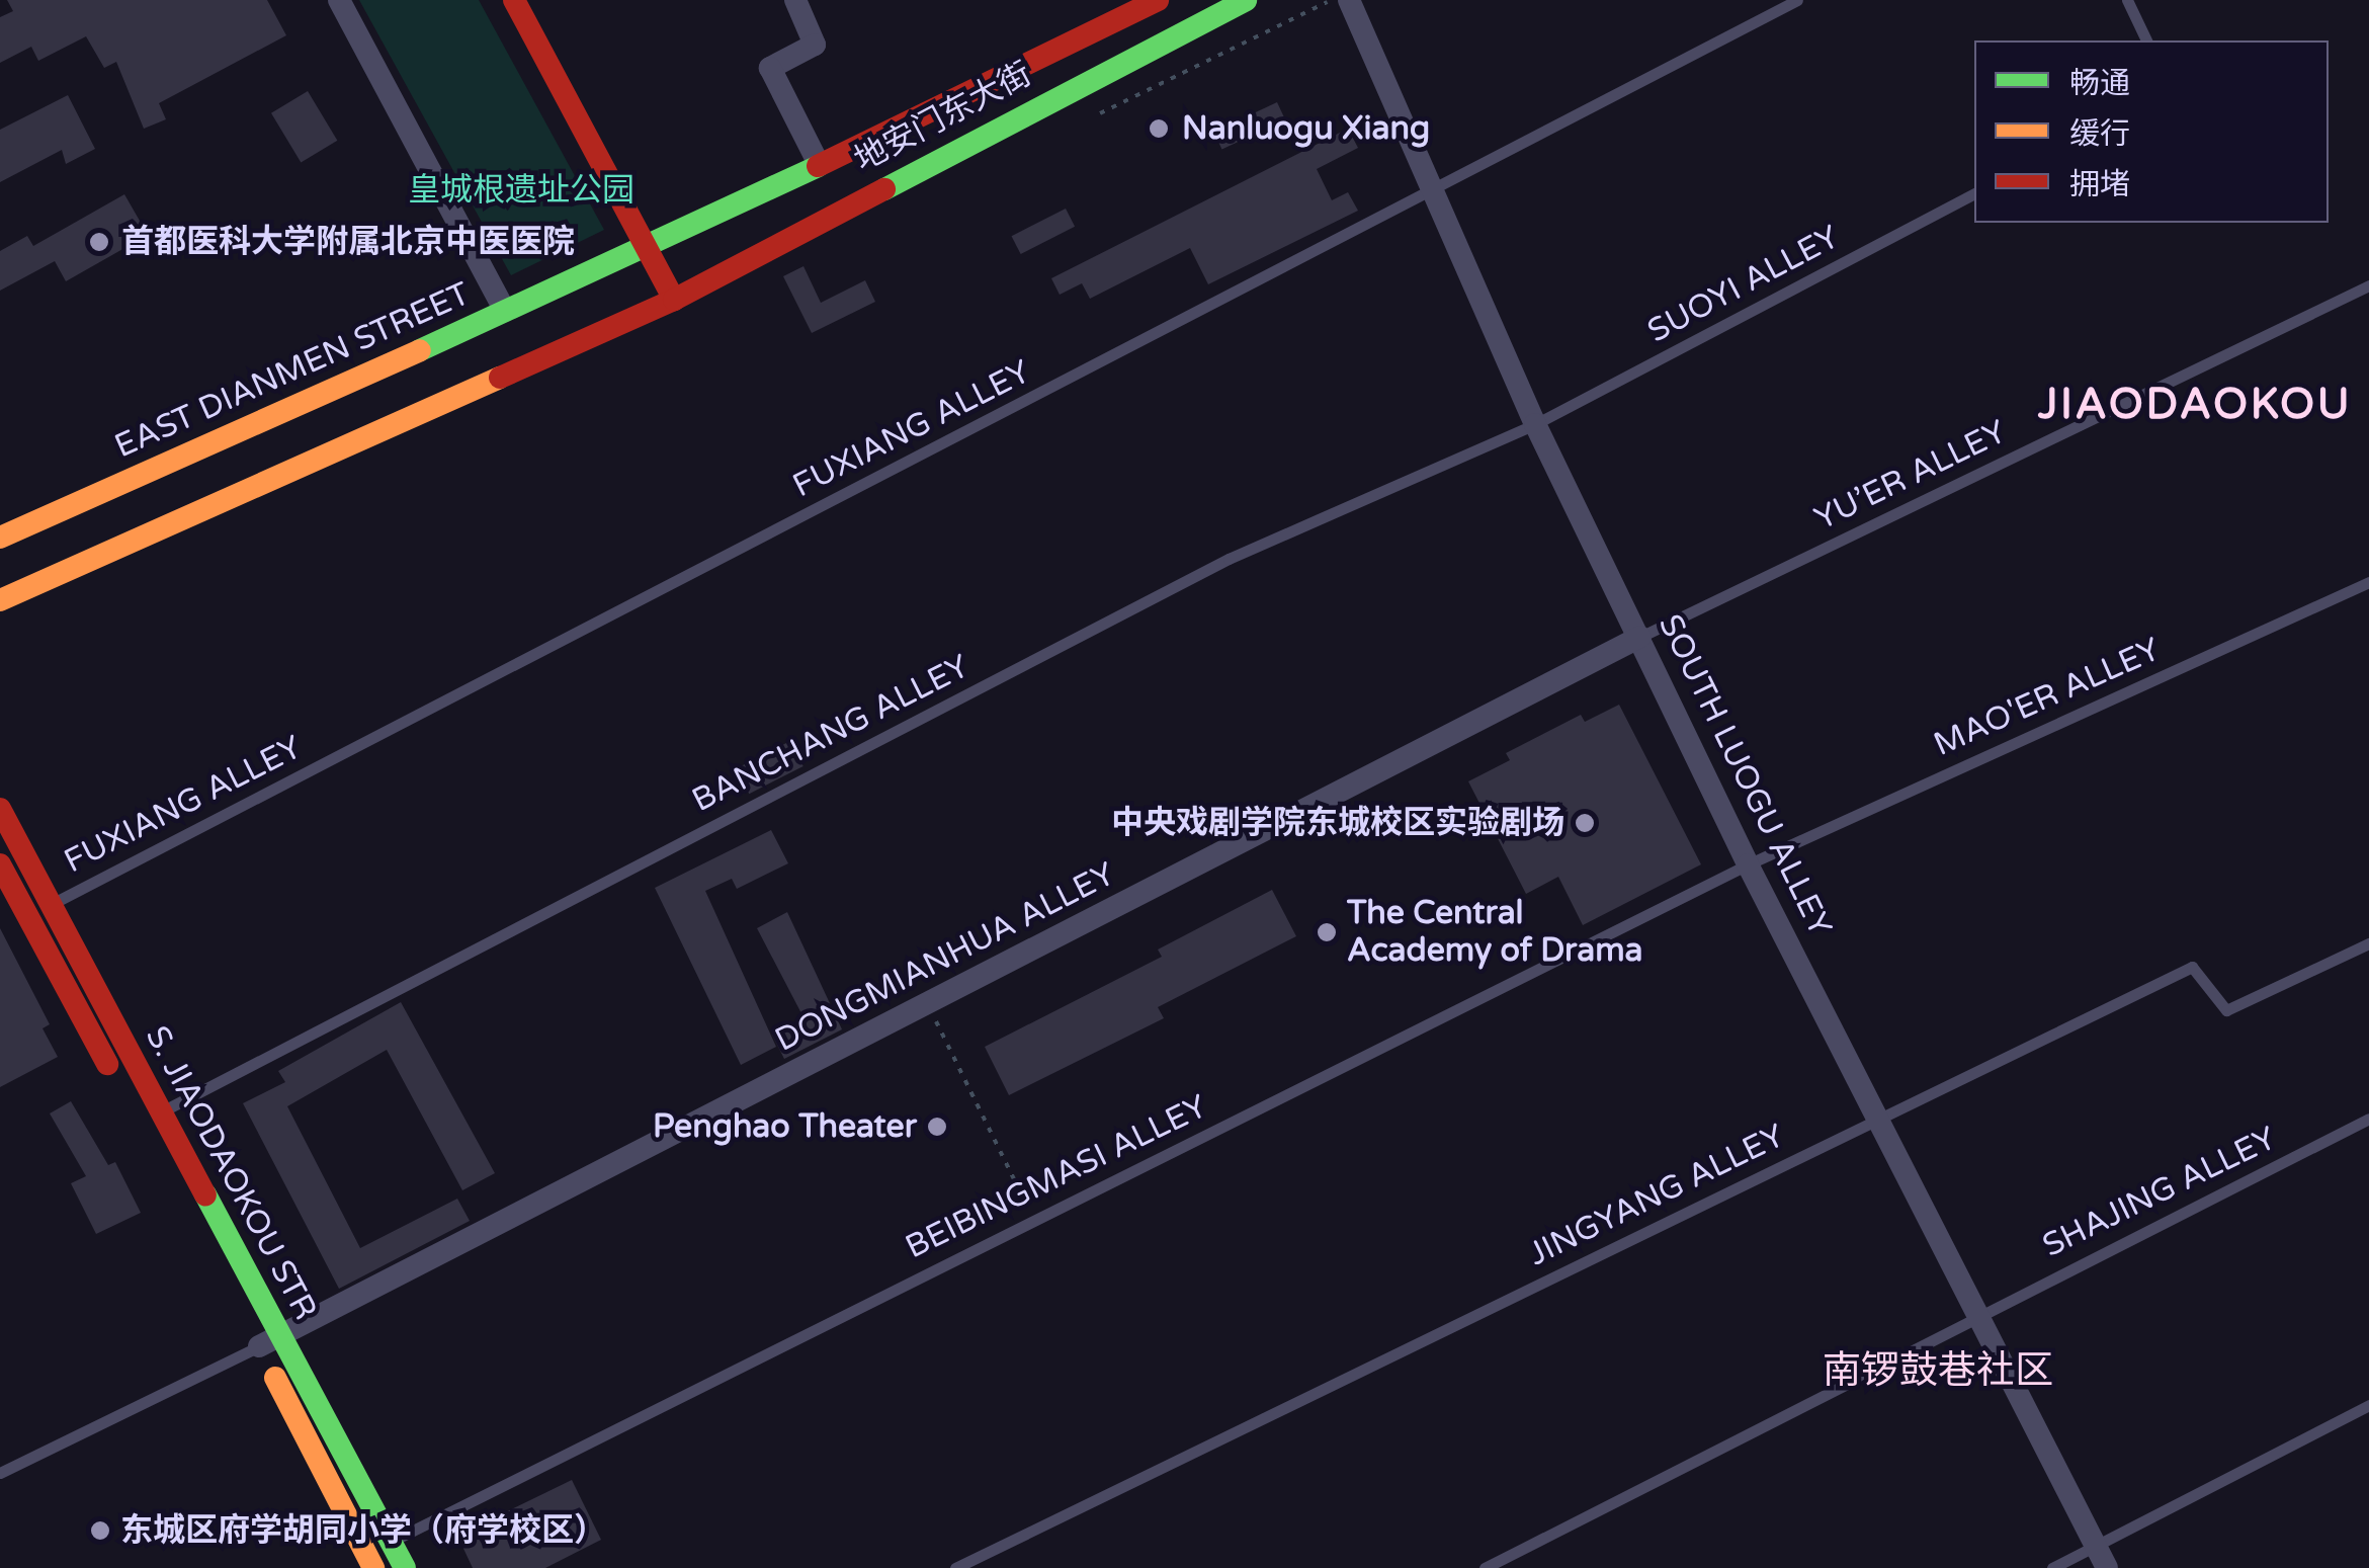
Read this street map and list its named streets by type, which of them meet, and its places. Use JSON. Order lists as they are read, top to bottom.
{
  "streets": {
    "main road": ["地安门东大街", "EAST DIANMEN STREET", "S. JIAODAOKOU STR"],
    "street": ["SOUTH LUOGU ALLEY", "DONGMIANHUA ALLEY"],
    "lane": [
      "SUOYI ALLEY",
      "FUXIANG ALLEY",
      "YU’ER ALLEY",
      "MAO'ER ALLEY",
      "BANCHANG ALLEY",
      "BEIBINGMASI ALLEY",
      "SHAJING ALLEY",
      "JINGYANG ALLEY"
    ]
  },
  "crossings": [
    ["SUOYI ALLEY", "BANCHANG ALLEY"],
    ["SUOYI ALLEY", "SOUTH LUOGU ALLEY"],
    ["FUXIANG ALLEY", "SOUTH LUOGU ALLEY"],
    ["FUXIANG ALLEY", "S. JIAODAOKOU STR"],
    ["YU’ER ALLEY", "SOUTH LUOGU ALLEY"],
    ["YU’ER ALLEY", "DONGMIANHUA ALLEY"],
    ["MAO'ER ALLEY", "SOUTH LUOGU ALLEY"],
    ["MAO'ER ALLEY", "BEIBINGMASI ALLEY"],
    ["BANCHANG ALLEY", "SOUTH LUOGU ALLEY"],
    ["BANCHANG ALLEY", "S. JIAODAOKOU STR"],
    ["SOUTH LUOGU ALLEY", "DONGMIANHUA ALLEY"],
    ["SOUTH LUOGU ALLEY", "BEIBINGMASI ALLEY"],
    ["SOUTH LUOGU ALLEY", "SHAJING ALLEY"],
    ["SOUTH LUOGU ALLEY", "JINGYANG ALLEY"],
    ["DONGMIANHUA ALLEY", "S. JIAODAOKOU STR"],
    ["S. JIAODAOKOU STR", "BEIBINGMASI ALLEY"]
  ],
  "districts": ["JIAODAOKOU", "南锣鼓巷社区"],
  "parks": ["皇城根遗址公园"],
  "places": [
    "Nanluogu Xiang",
    "首都医科大学附属北京中医医院",
    "中央戏剧学院东城校区实验剧场",
    "The Central Academy of Drama",
    "Penghao Theater",
    "东城区府学胡同小学（府学校区）"
  ],
  "legend": ["畅通", "缓行", "拥堵"]
}
